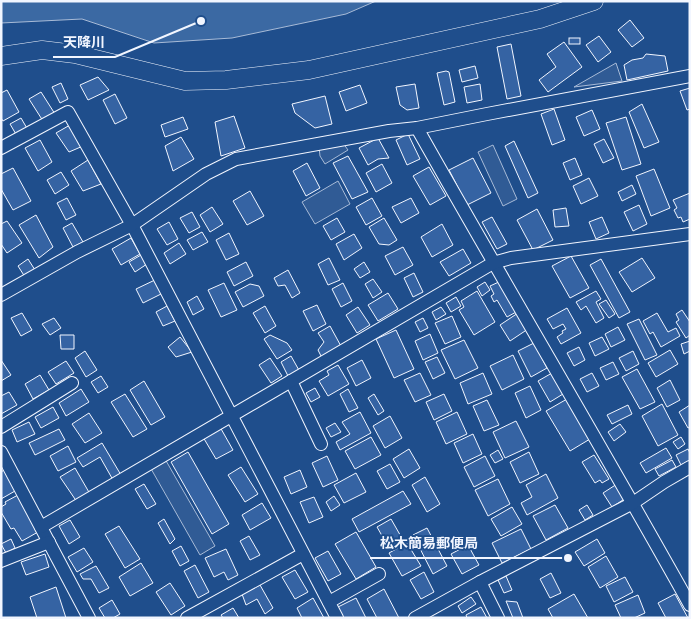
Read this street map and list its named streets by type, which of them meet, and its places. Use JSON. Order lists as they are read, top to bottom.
{
  "places": ["天降川", "松木簡易郵便局"]
}
